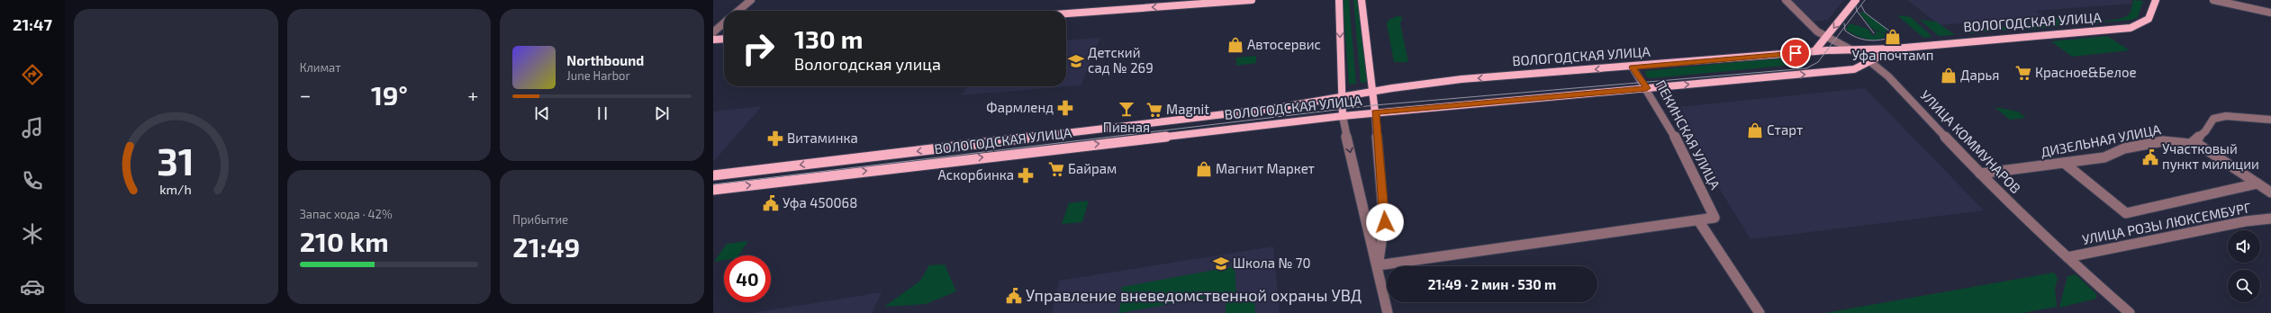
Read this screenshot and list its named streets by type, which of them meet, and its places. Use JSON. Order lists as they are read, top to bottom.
{
  "streets": {
    "main road": ["ВОЛОГОДСКАЯ УЛИЦА"],
    "street": [
      "ПЕКИНСКАЯ УЛИЦА",
      "ДИЗЕЛЬНАЯ УЛИЦА",
      "УЛИЦА КОММУНАРОВ",
      "УЛИЦА РОЗЫ ЛЮКСЕМБУРГ"
    ]
  },
  "crossings": [
    ["ВОЛОГОДСКАЯ УЛИЦА", "ПЕКИНСКАЯ УЛИЦА"],
    ["ВОЛОГОДСКАЯ УЛИЦА", "УЛИЦА КОММУНАРОВ"],
    ["ДИЗЕЛЬНАЯ УЛИЦА", "УЛИЦА КОММУНАРОВ"],
    ["УЛИЦА КОММУНАРОВ", "УЛИЦА РОЗЫ ЛЮКСЕМБУРГ"]
  ],
  "places": {
    "shop": [
      "Уфа почтамп",
      "Автосервис",
      "Дарья",
      "Старт",
      "Магнит Маркет"
    ],
    "school or university": ["Детский сад № 269", "Школа № 70"],
    "supermarket": ["Красное&Белое", "Magnit", "Байрам"],
    "pharmacy": ["Фармленд", "Витаминка", "Аскорбинка"],
    "bar": ["Пивная"],
    "public building": ["Участковый пункт милиции", "Уфа 450068", "Управление вневедомственной охраны УВД"]
  },
  "page": {
    "tabs": "21:47",
    "tile": [
      "Климат",
      ["Запас хода · 42%", "210 km"],
      ["Прибытие", "21:49"]
    ],
    "turn": ["130 m", "Вологодская улица"],
    "song": ["Northbound", "June Harbor"],
    "heat": ["−", "19°", "+"],
    "limit": "40",
    "trip": "21:49 · 2 мин · 530 m",
    "gauge": ["31", "km/h"]
  }
}
